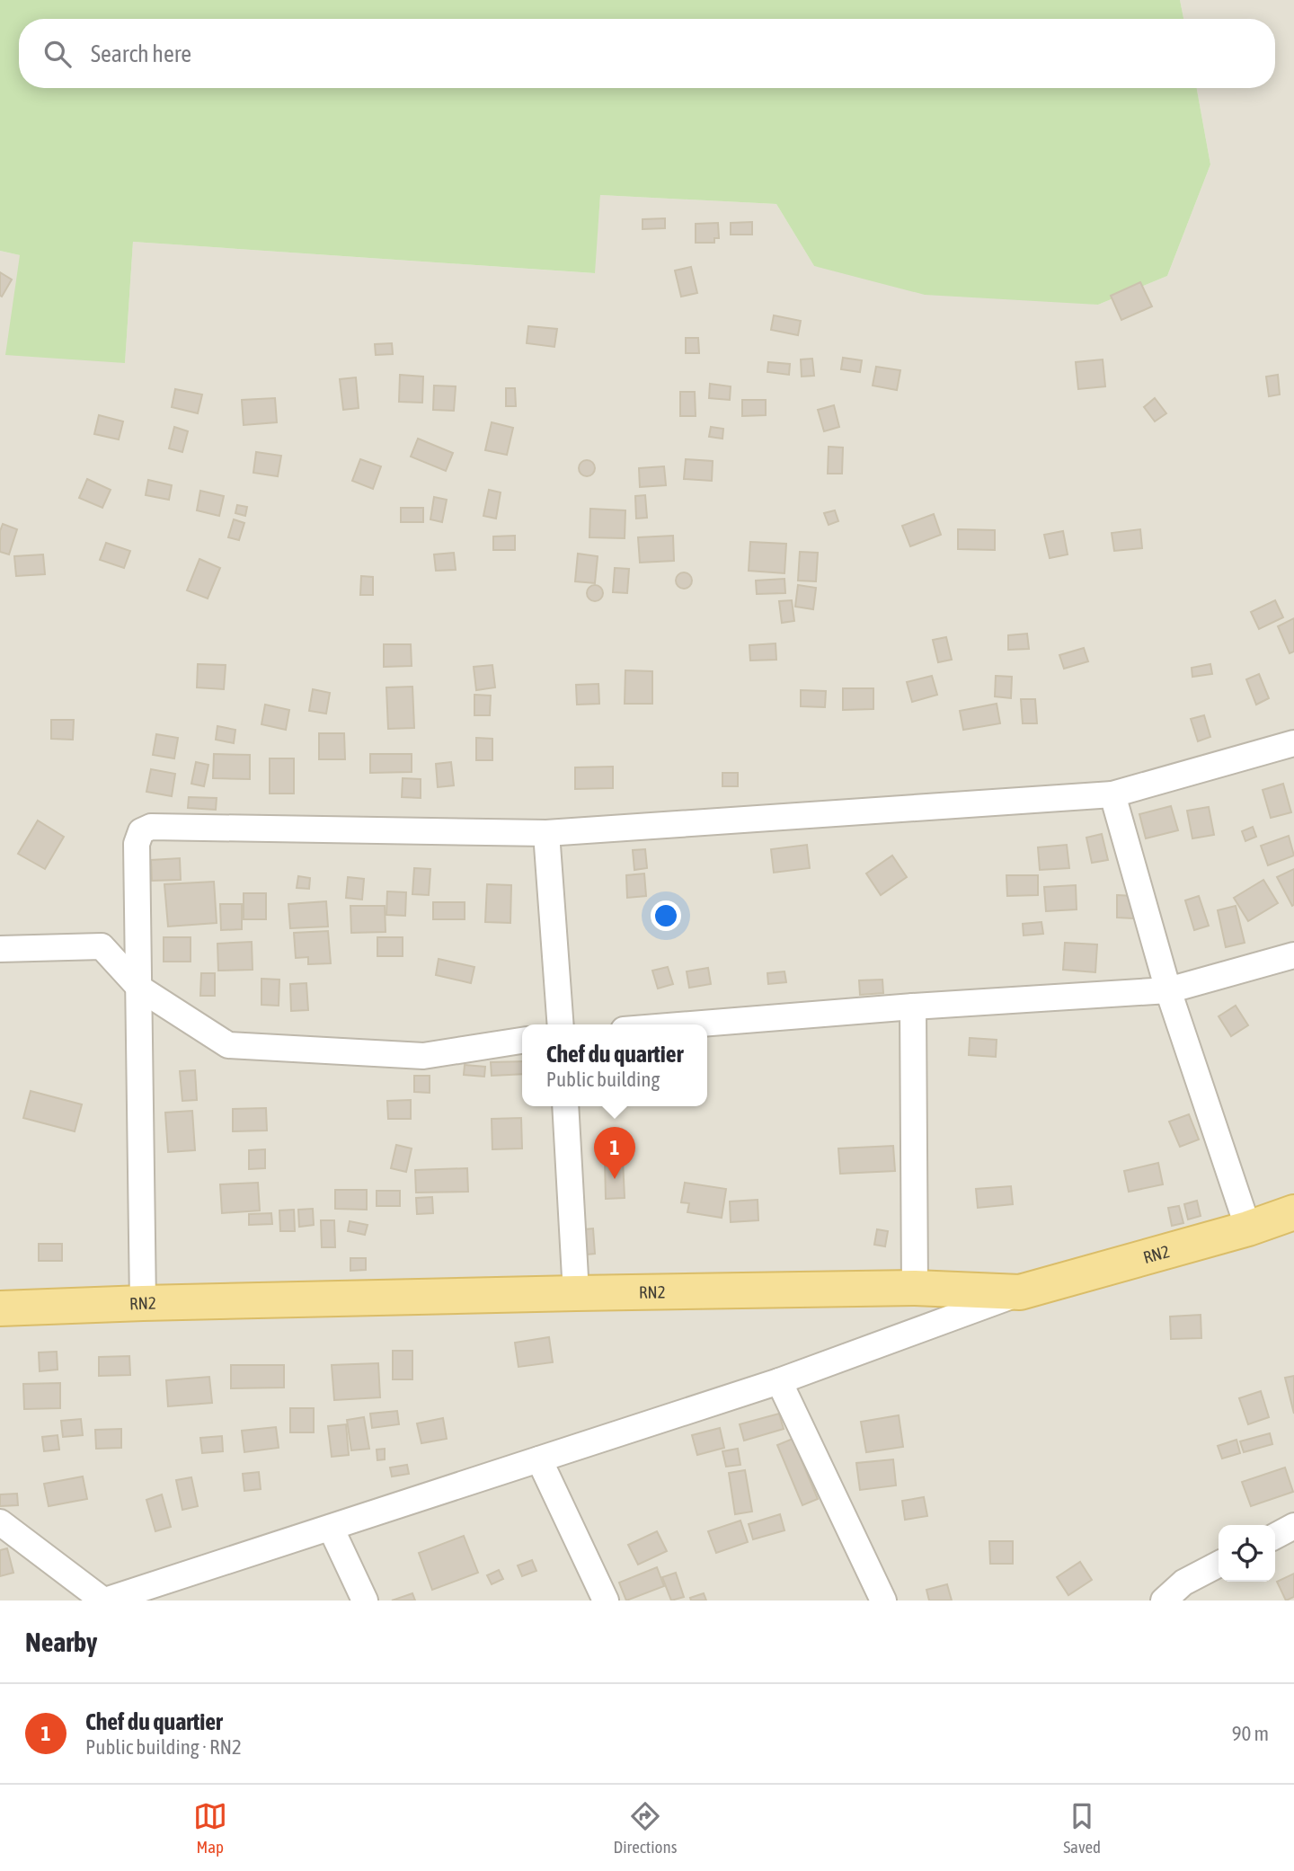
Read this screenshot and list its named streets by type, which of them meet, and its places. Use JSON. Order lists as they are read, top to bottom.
{
  "streets": {
    "main road": ["RN2"]
  },
  "page": {
    "search": "Search here",
    "popup": ["Chef du quartier", "Public building"],
    "pins": "1",
    "heading": "Nearby",
    "list": [
      {
        "mark": "1",
        "name": "Chef du quartier",
        "note": "Public building · RN2",
        "value": "90 m"
      }
    ],
    "nav": ["Map", "Directions", "Saved"]
  }
}
